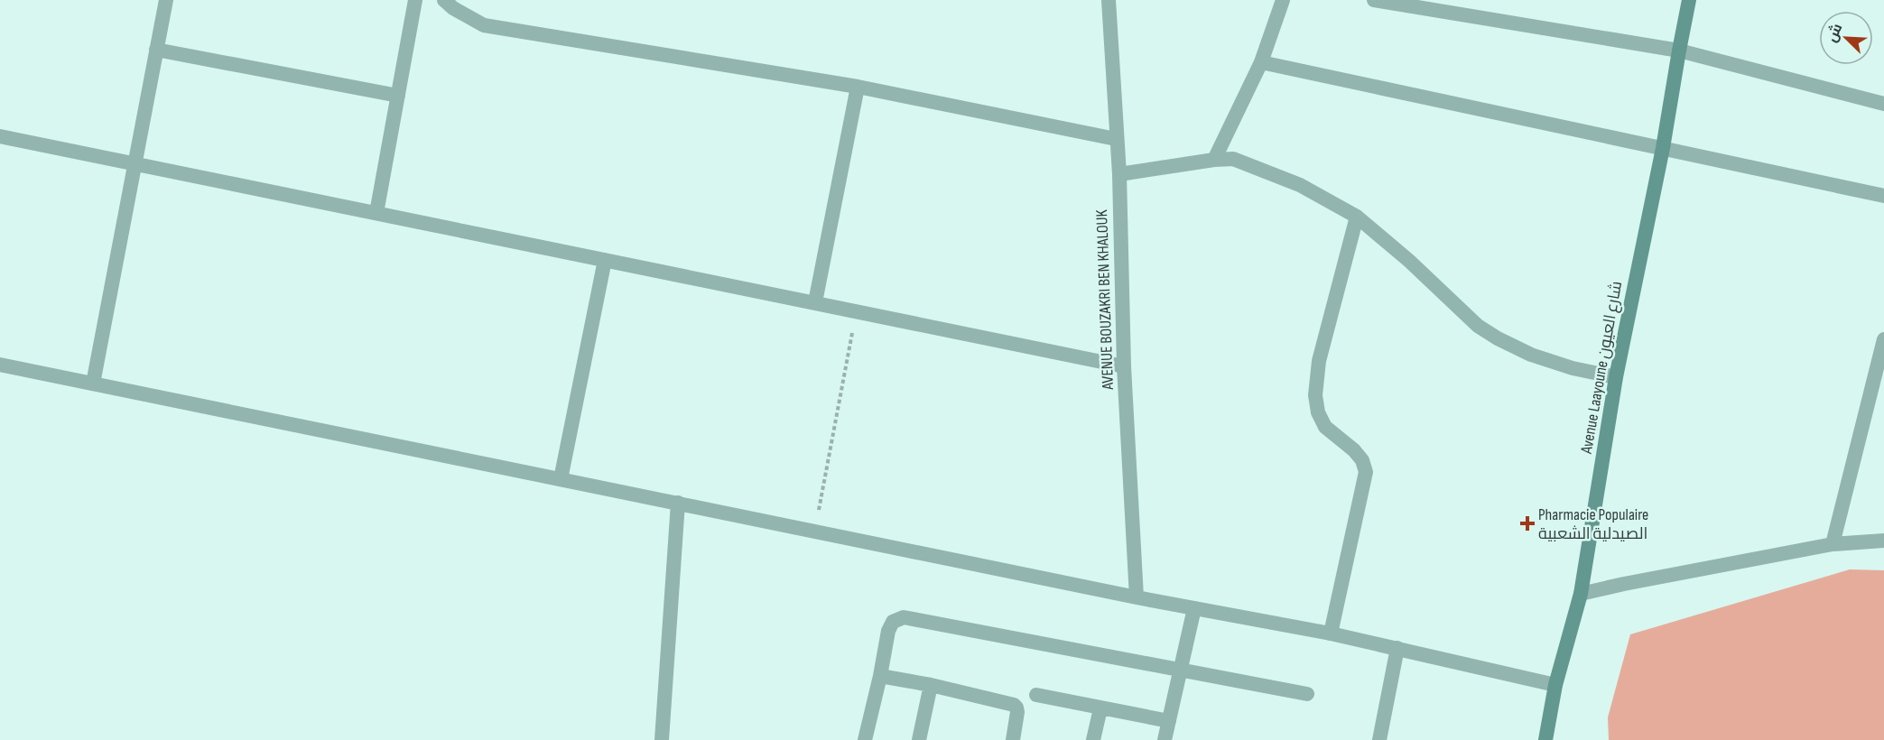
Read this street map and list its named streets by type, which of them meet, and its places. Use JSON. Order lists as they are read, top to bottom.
{
  "streets": {
    "main road": ["Avenue Laayoune شارع العيون"],
    "street": ["AVENUE BOUZAKRI BEN KHALOUK"]
  },
  "places": {
    "health": ["Pharmacie Populaire الصيدلية الشعبية"]
  },
  "north": "top left"
}
